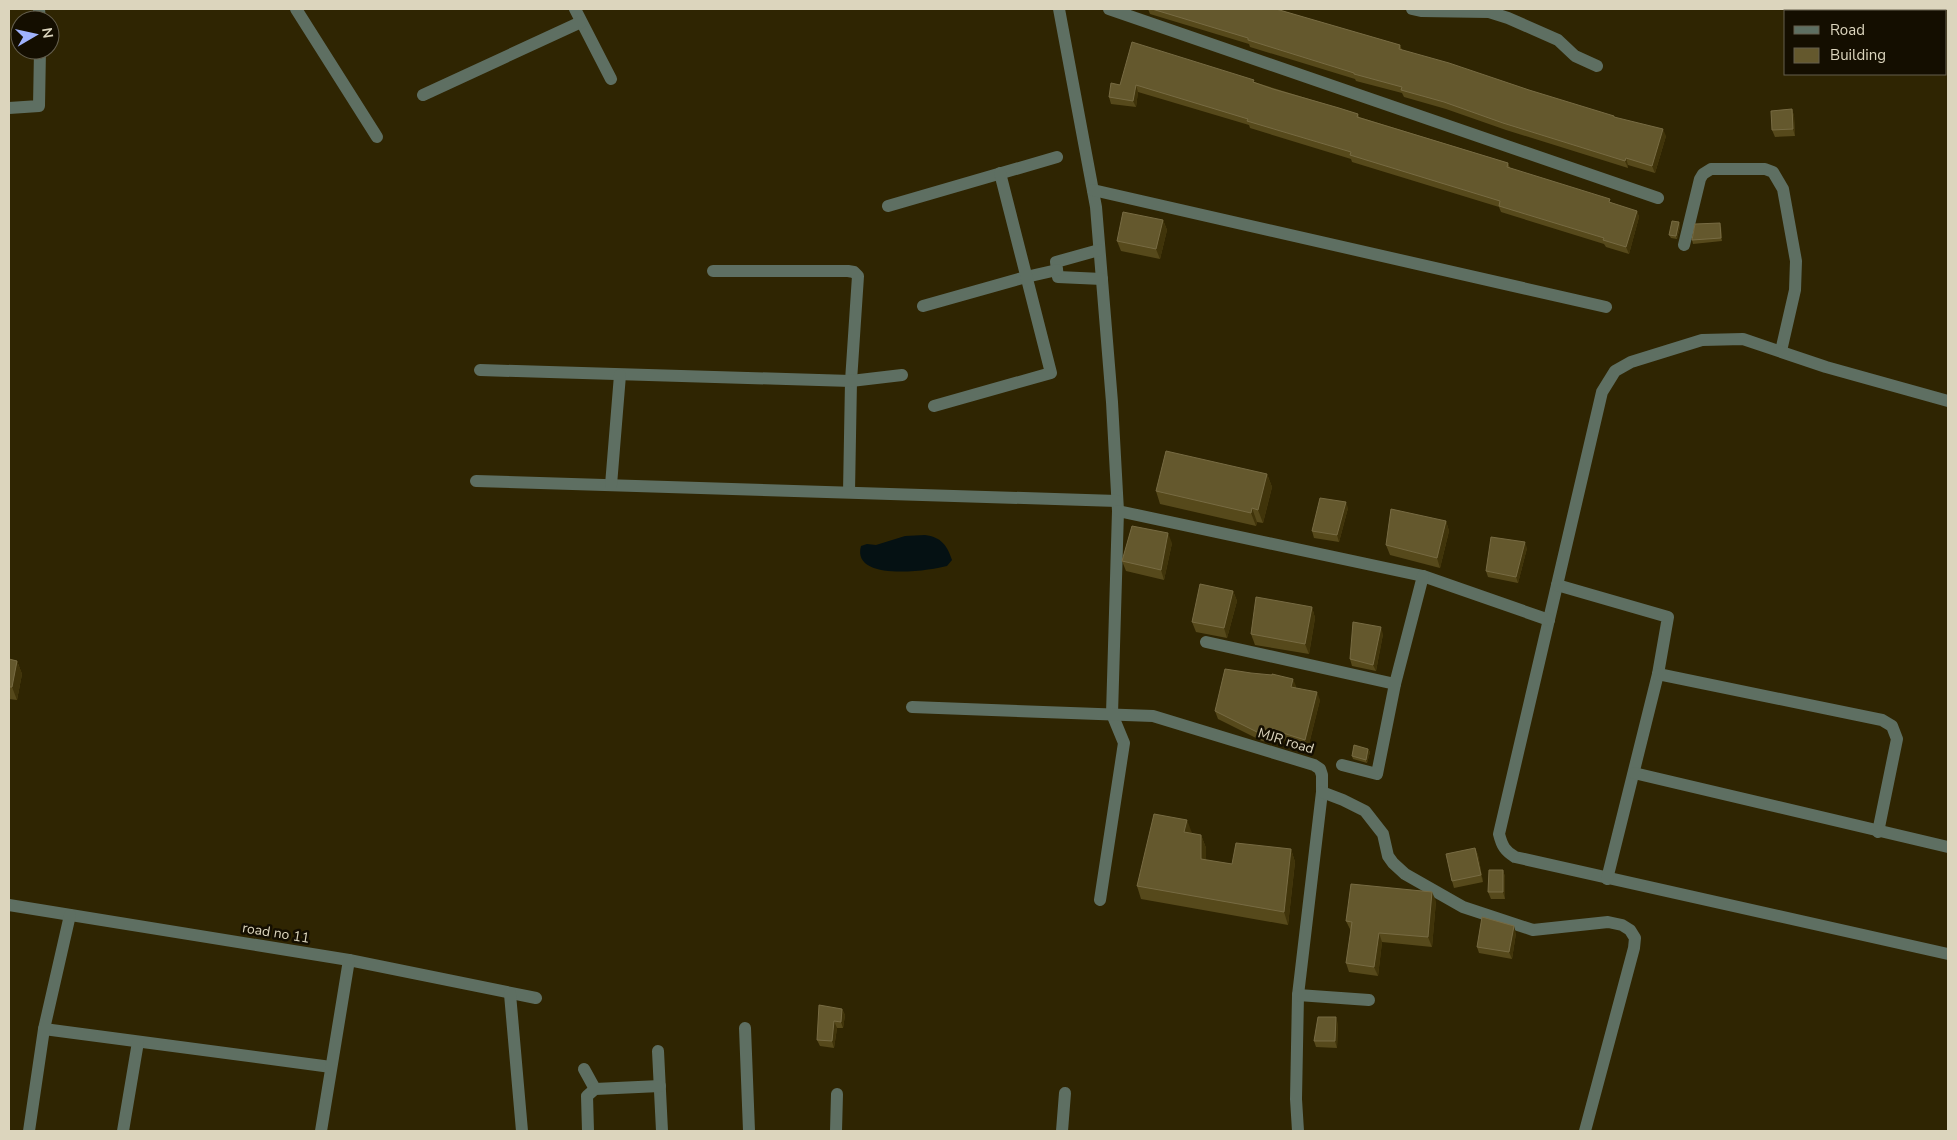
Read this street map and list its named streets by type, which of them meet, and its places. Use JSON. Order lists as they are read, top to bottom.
{
  "streets": {
    "street": ["MJR road", "road no 11"]
  },
  "legend": ["Road", "Building"],
  "north": "right"
}
